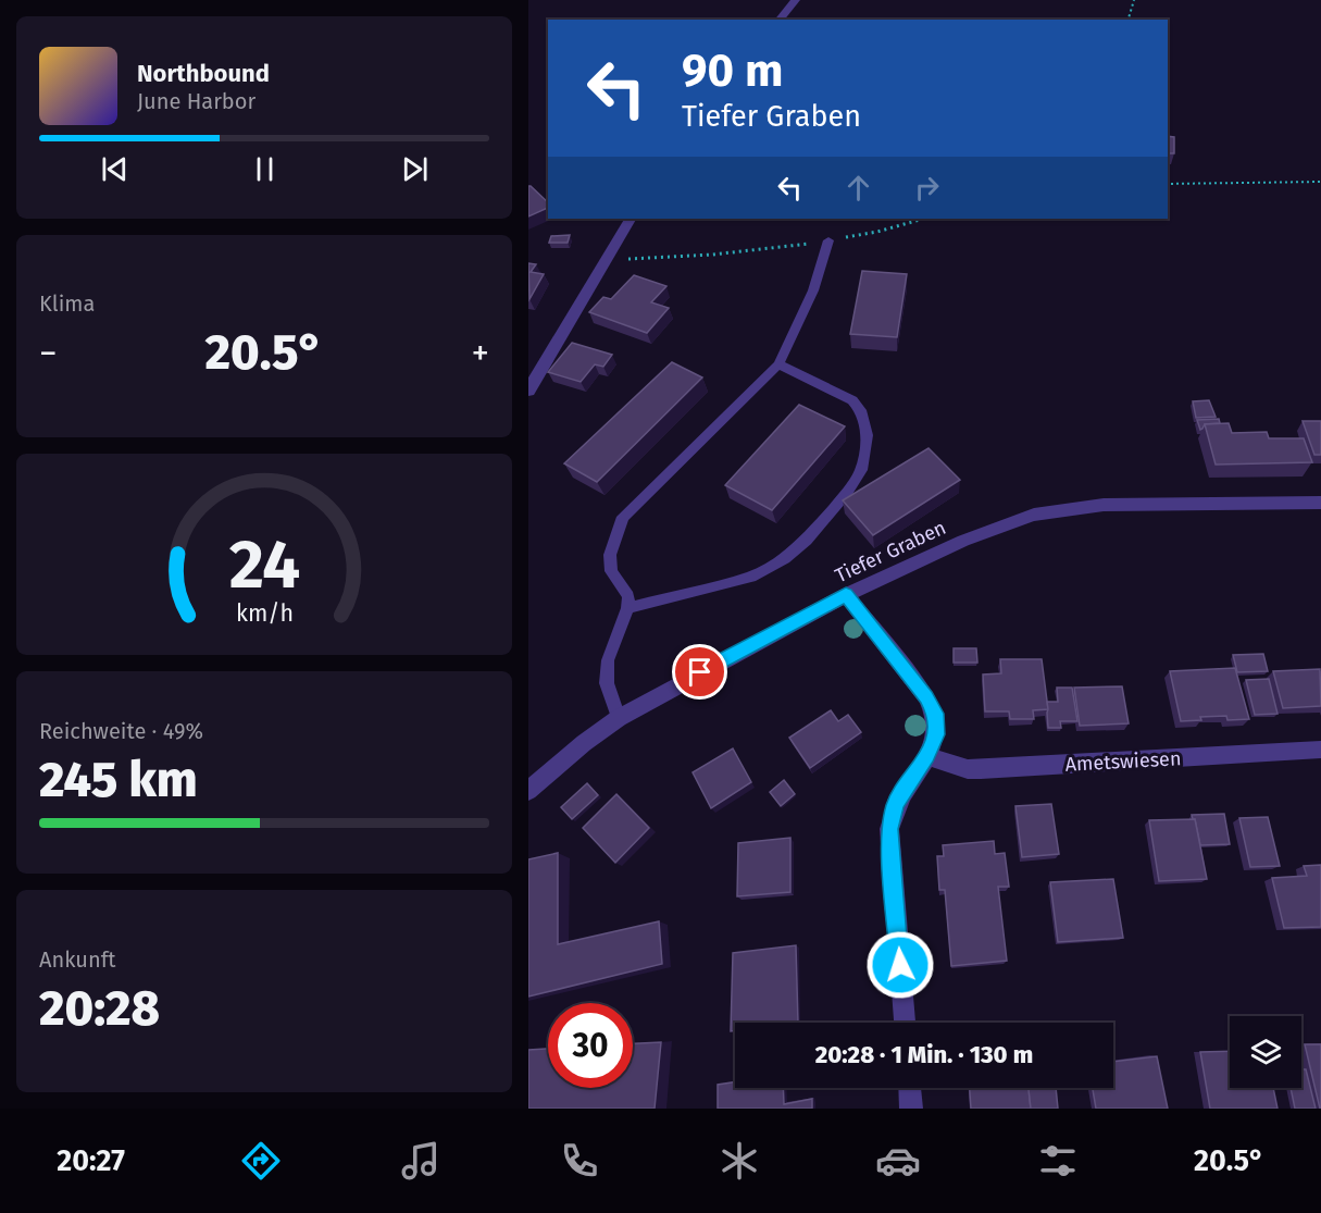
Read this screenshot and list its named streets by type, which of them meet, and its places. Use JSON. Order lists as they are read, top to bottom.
{
  "streets": {
    "street": ["Tiefer Graben", "Ametswiesen"]
  },
  "page": {
    "turn": ["90 m", "Tiefer Graben"],
    "song": ["Northbound", "June Harbor"],
    "tile": [
      "Klima",
      ["Reichweite · 49%", "245 km"],
      ["Ankunft", "20:28"]
    ],
    "heat": ["−", "20.5°", "+"],
    "limit": "30",
    "trip": "20:28 · 1 Min. · 130 m",
    "tabs": ["20:27", "20.5°"],
    "gauge": ["24", "km/h"]
  }
}
